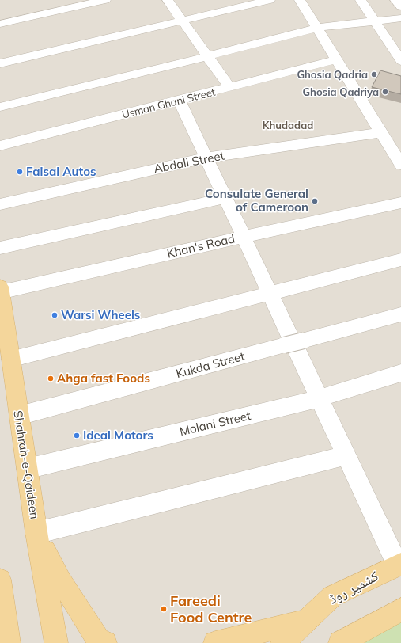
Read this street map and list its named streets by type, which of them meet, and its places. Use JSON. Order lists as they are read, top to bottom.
{
  "streets": {
    "main road": ["Shahrah-e-Qaideen", "کشمیر روڈ"],
    "street": [
      "Usman Ghani Street",
      "Abdali Street",
      "Khan's Road",
      "Kukda Street",
      "Molani Street"
    ]
  },
  "crossings": [
    ["Khan's Road", "Shahrah-e-Qaideen"],
    ["Kukda Street", "Shahrah-e-Qaideen"],
    ["Molani Street", "Shahrah-e-Qaideen"]
  ],
  "districts": ["Khudadad"],
  "places": [
    "Ghosia Qadria",
    "Ghosia Qadriya",
    "Faisal Autos",
    "Consulate General of Cameroon",
    "Warsi Wheels",
    "Ahga fast Foods",
    "Ideal Motors",
    "Fareedi Food Centre"
  ]
}
